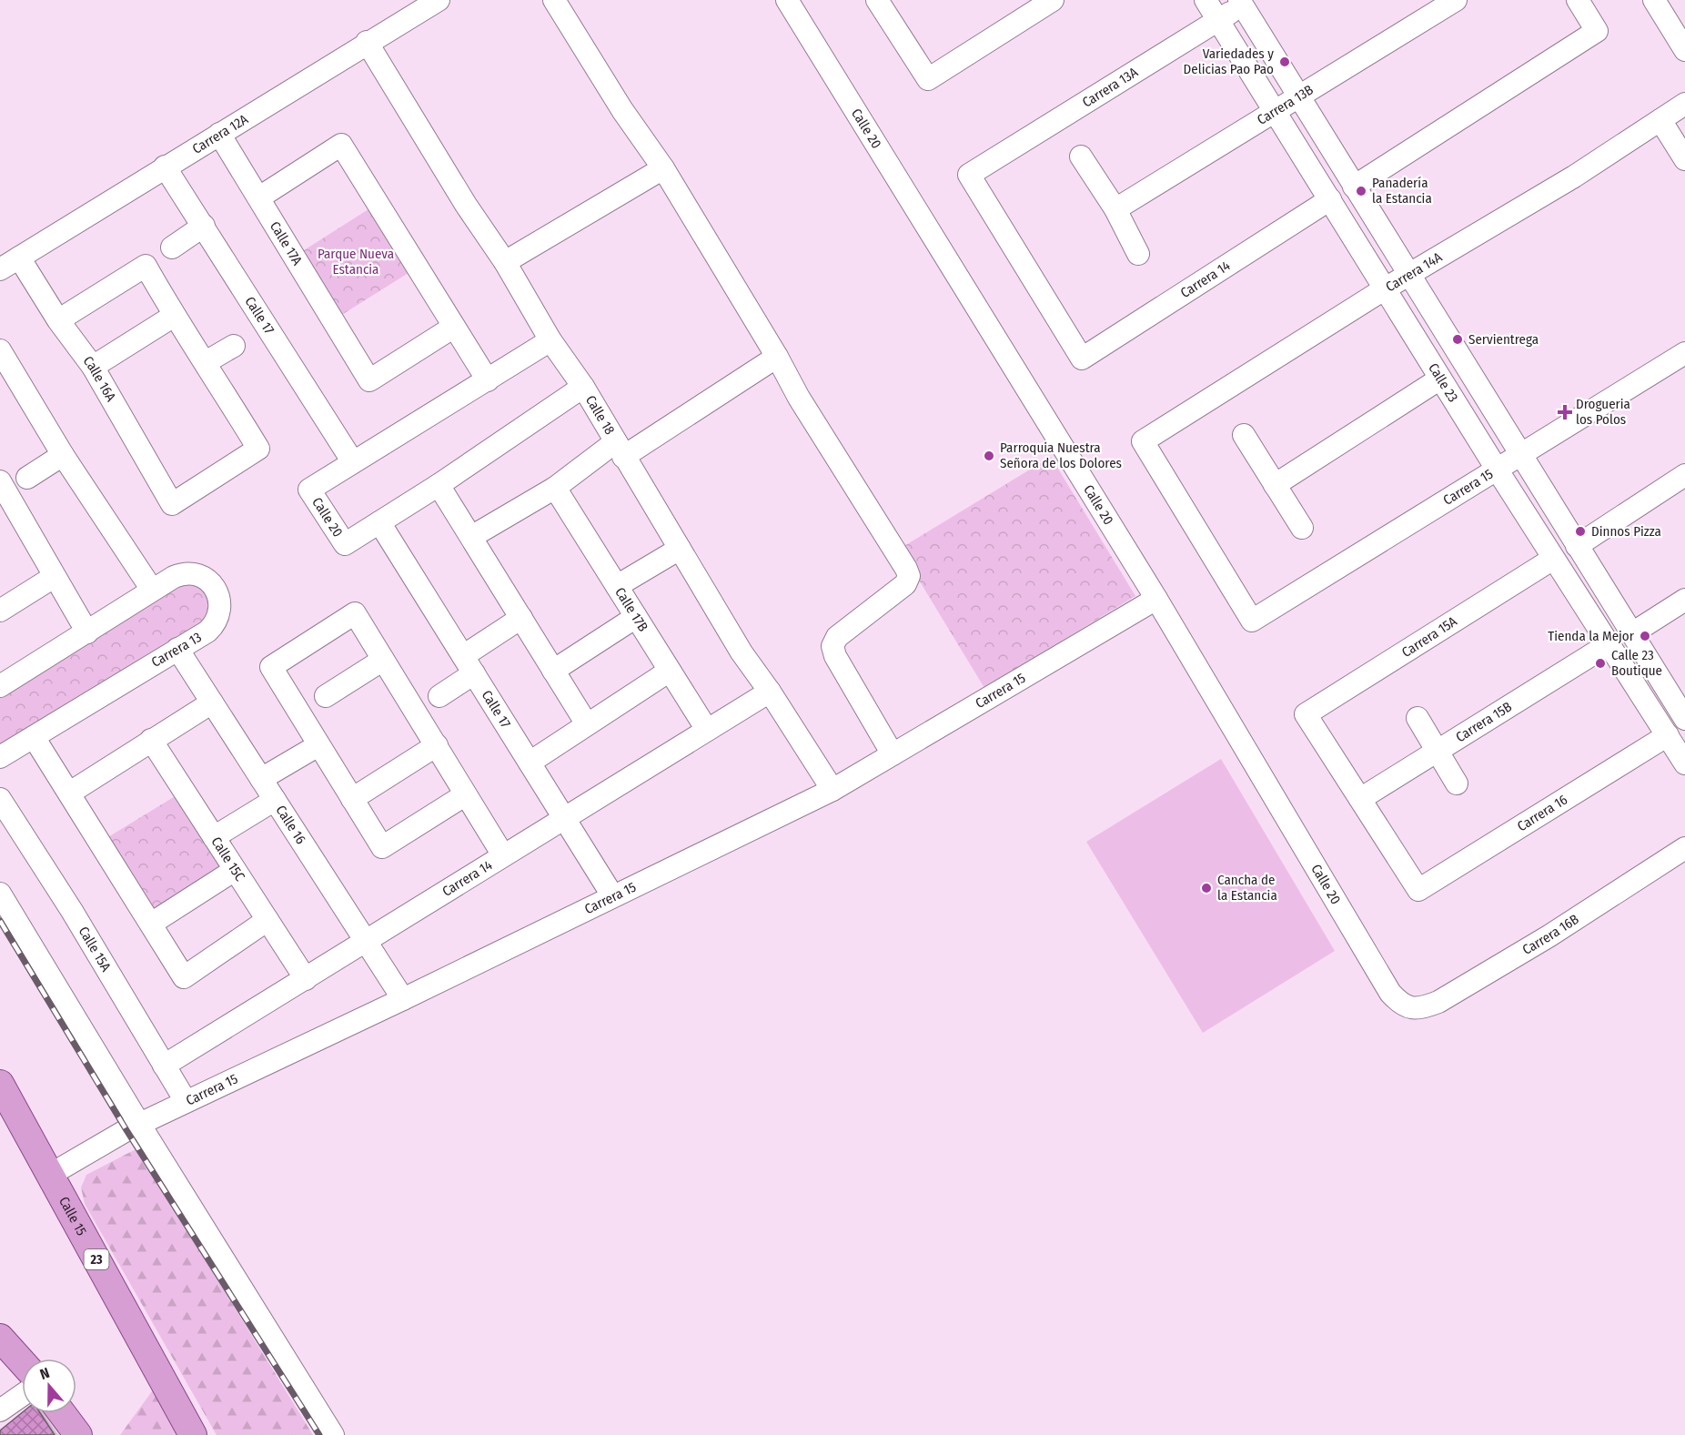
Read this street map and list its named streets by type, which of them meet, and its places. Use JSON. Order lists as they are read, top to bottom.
{
  "streets": {
    "main road": ["Calle 15", "23"],
    "street": [
      "Carrera 13A",
      "Carrera 13B",
      "Calle 20",
      "Carrera 12A",
      "Calle 17A",
      "Carrera 14A",
      "Carrera 14",
      "Calle 17",
      "Calle 16A",
      "Calle 23",
      "Calle 18",
      "Carrera 15",
      "Calle 17B",
      "Carrera 15A",
      "Carrera 13",
      "Carrera 15B",
      "Carrera 16",
      "Calle 16",
      "Calle 15C",
      "Carrera 16B",
      "Calle 15A"
    ]
  },
  "crossings": [
    ["Carrera 13A", "Carrera 14"],
    ["Carrera 13A", "Calle 23"],
    ["Carrera 13B", "Calle 23"],
    ["Calle 20", "Calle 17"],
    ["Calle 20", "Calle 18"],
    ["Calle 20", "Carrera 15"],
    ["Calle 20", "Carrera 16B"],
    ["Carrera 12A", "Calle 17A"],
    ["Carrera 12A", "Calle 17"],
    ["Carrera 12A", "Calle 16A"],
    ["Carrera 12A", "Calle 18"],
    ["Carrera 14A", "Calle 23"],
    ["Carrera 14A", "Carrera 15"],
    ["Carrera 14", "Calle 17"],
    ["Carrera 14", "Calle 23"],
    ["Carrera 14", "Calle 18"],
    ["Carrera 14", "Calle 17B"],
    ["Carrera 14", "Calle 16"],
    ["Carrera 14", "Calle 15C"],
    ["Carrera 14", "Calle 15A"],
    ["Calle 17", "Carrera 15"],
    ["Calle 23", "Carrera 15"],
    ["Calle 23", "Carrera 15A"],
    ["Calle 23", "Carrera 15B"],
    ["Calle 23", "Carrera 16"],
    ["Calle 18", "Carrera 15"],
    ["Carrera 15", "Calle 16"],
    ["Carrera 15", "Calle 15A"],
    ["Carrera 15", "Calle 15"],
    ["Carrera 15A", "Carrera 15B"],
    ["Carrera 15A", "Carrera 16"],
    ["Carrera 13", "Calle 16"],
    ["Carrera 15B", "Carrera 16"]
  ],
  "parks": ["Parque Nueva Estancia"],
  "places": {
    "other": [
      "Variedades y Delicias Pao Pao",
      "Panadería la Estancia",
      "Servientrega",
      "Parroquia Nuestra Señora de los Dolores",
      "Dinnos Pizza",
      "Tienda la Mejor",
      "Calle 23 Boutique",
      "Cancha de la Estancia"
    ],
    "health": ["Drogueria los Polos"]
  },
  "north": "top"
}
